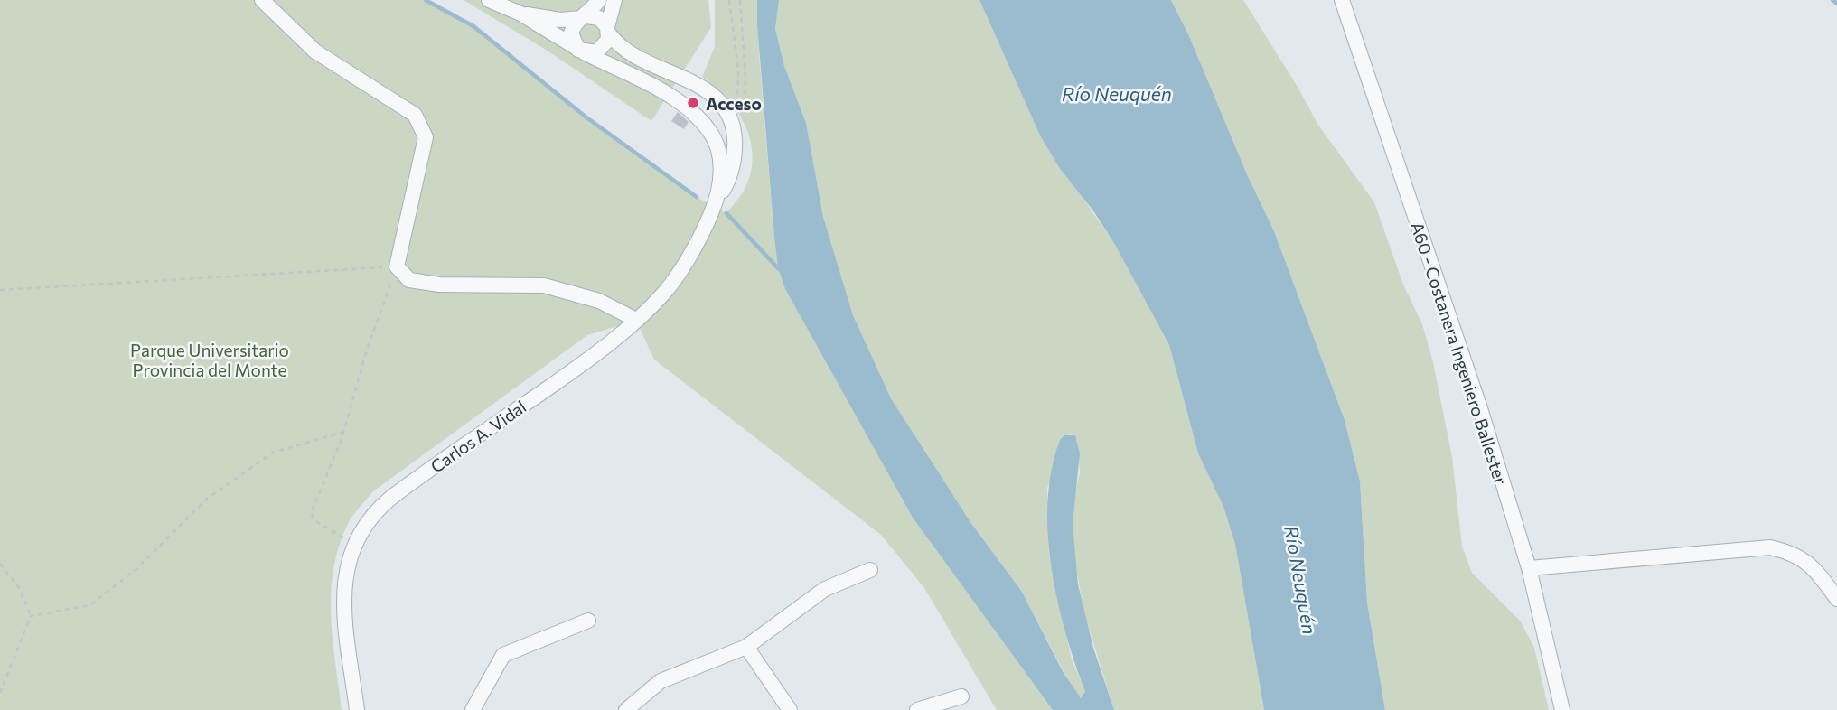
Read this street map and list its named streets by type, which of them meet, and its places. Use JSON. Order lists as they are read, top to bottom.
{
  "streets": {
    "street": ["A60 - Costanera Ingeniero Ballester", "Carlos A. Vidal"]
  },
  "water": ["Río Neuquén"],
  "parks": ["Parque Universitario Provincia del Monte"],
  "places": ["Acceso"]
}
